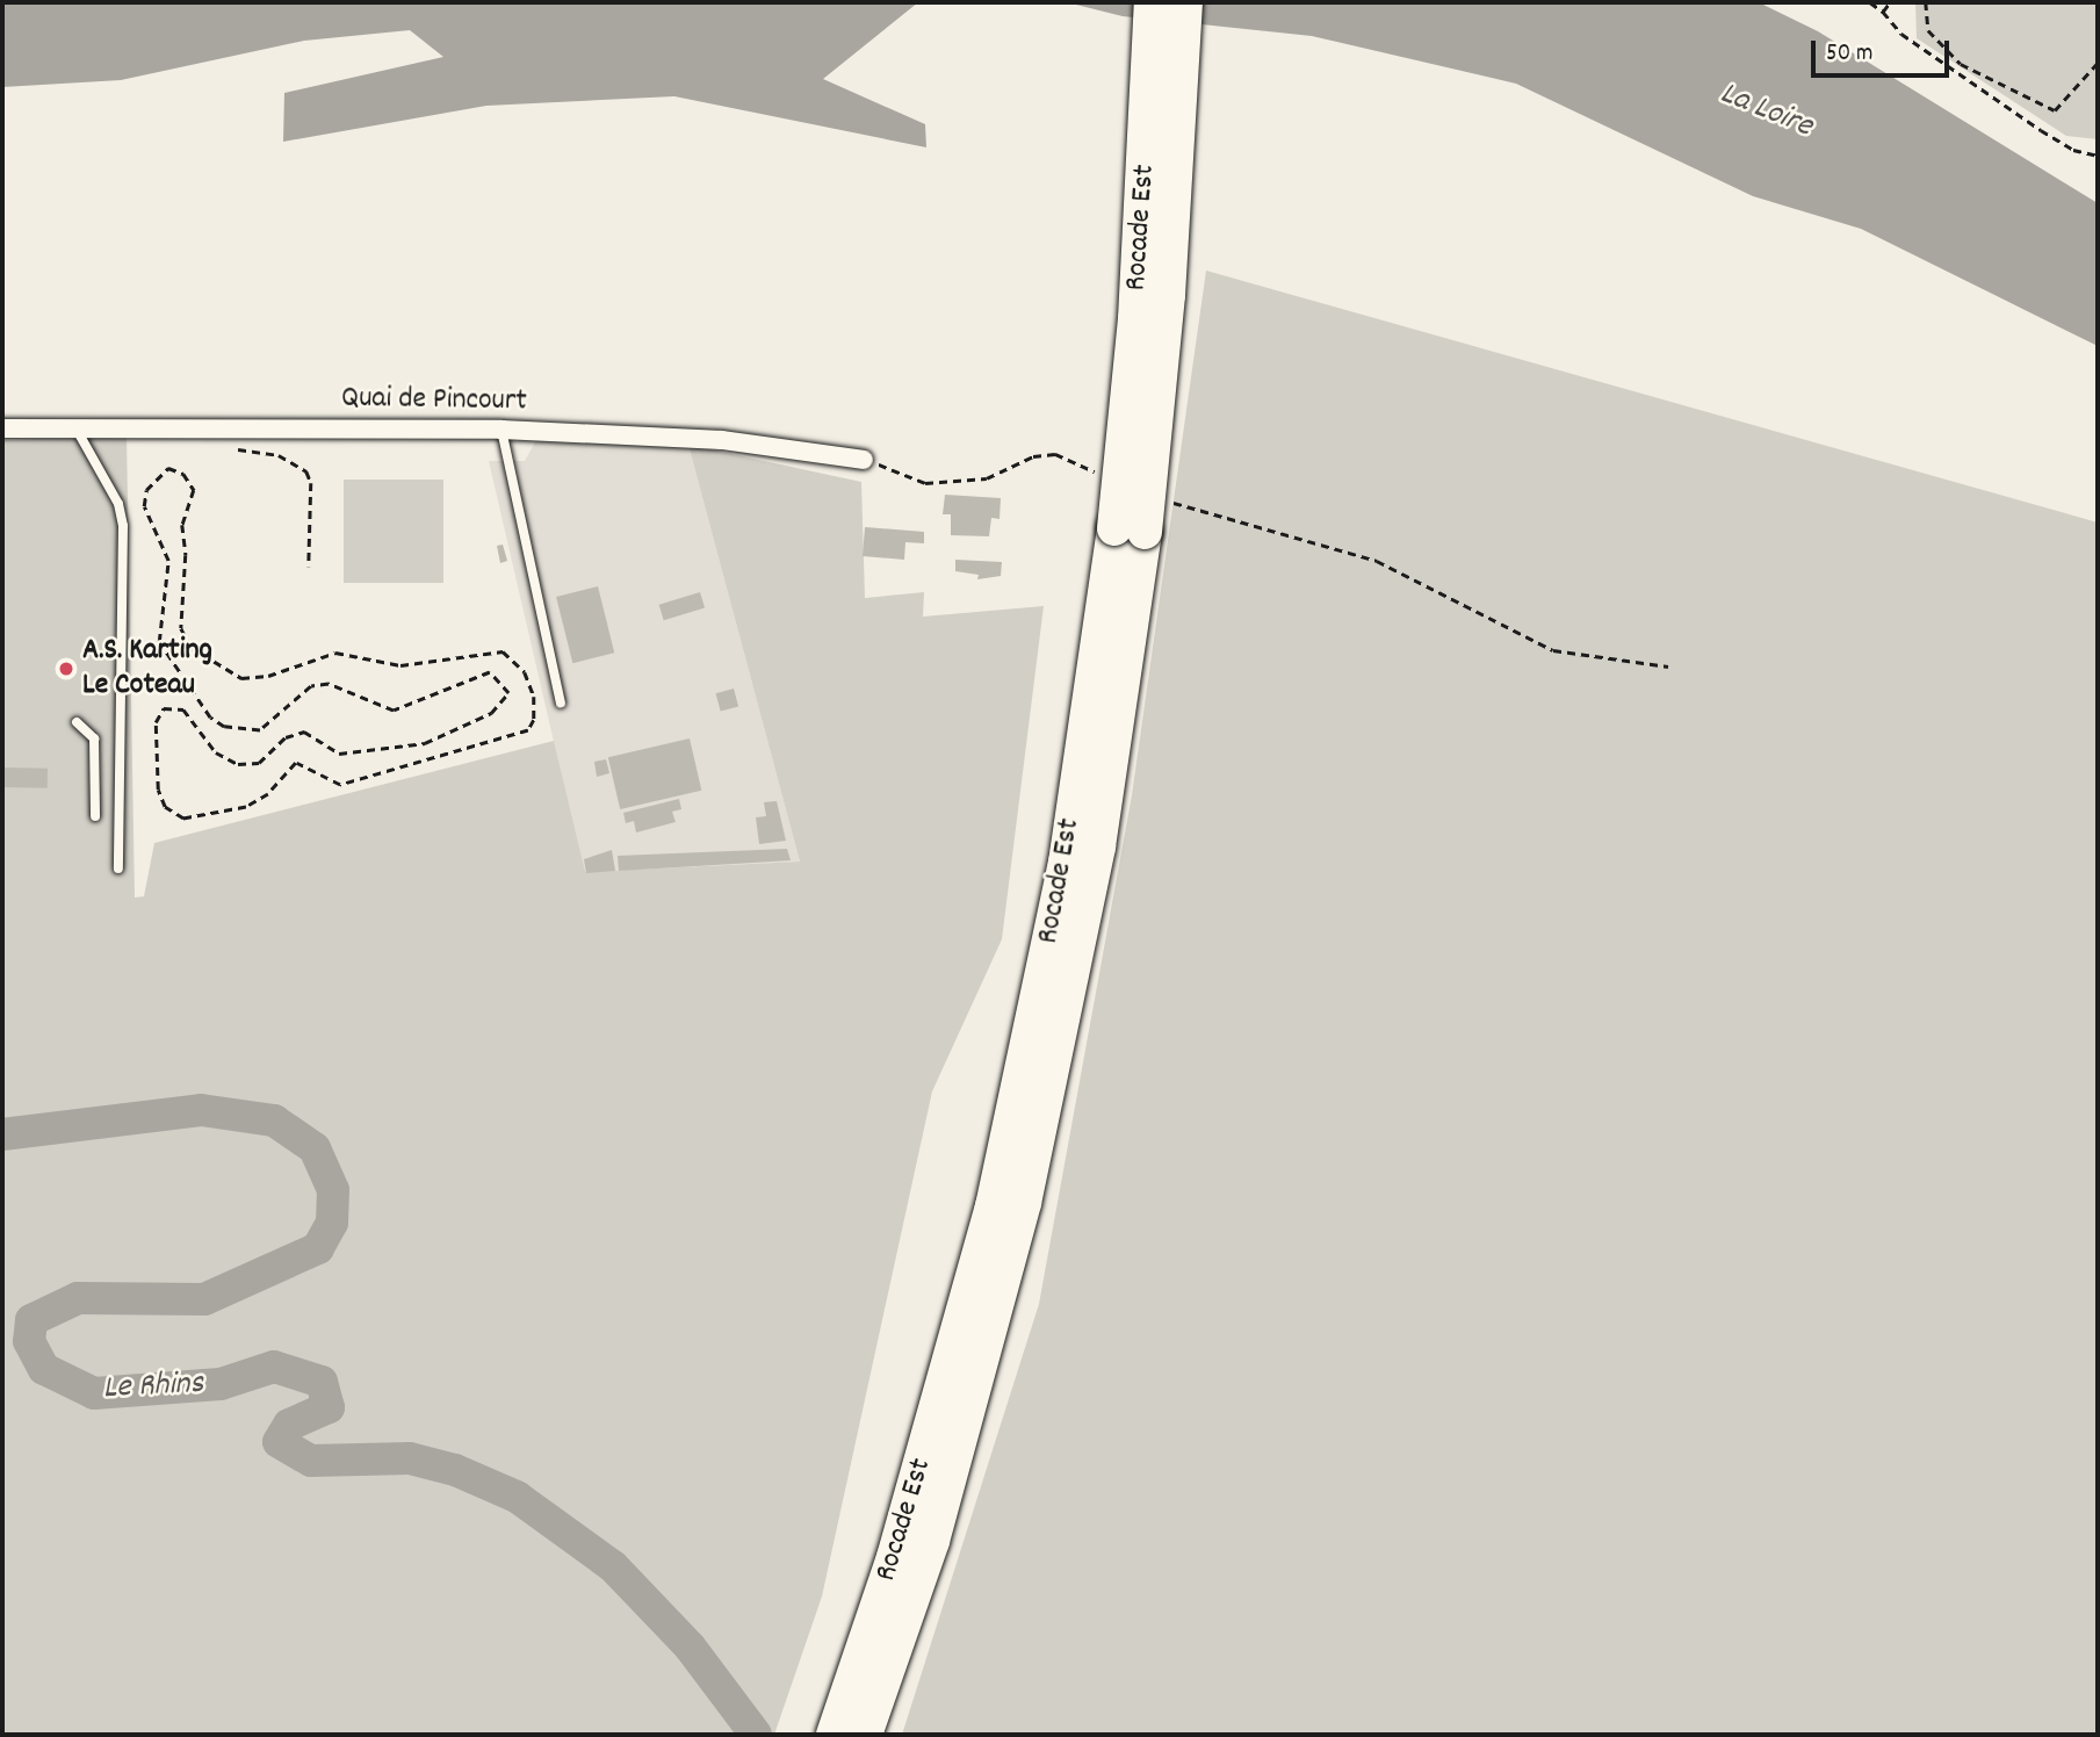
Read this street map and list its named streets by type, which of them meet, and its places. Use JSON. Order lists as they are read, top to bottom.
{
  "streets": {
    "highway": ["Rocade Est"],
    "street": ["Quai de Pincourt"]
  },
  "water": ["La Loire", "Le Rhins"],
  "places": ["A.S. Karting Le Coteau"],
  "scale_bar": "50 m"
}
